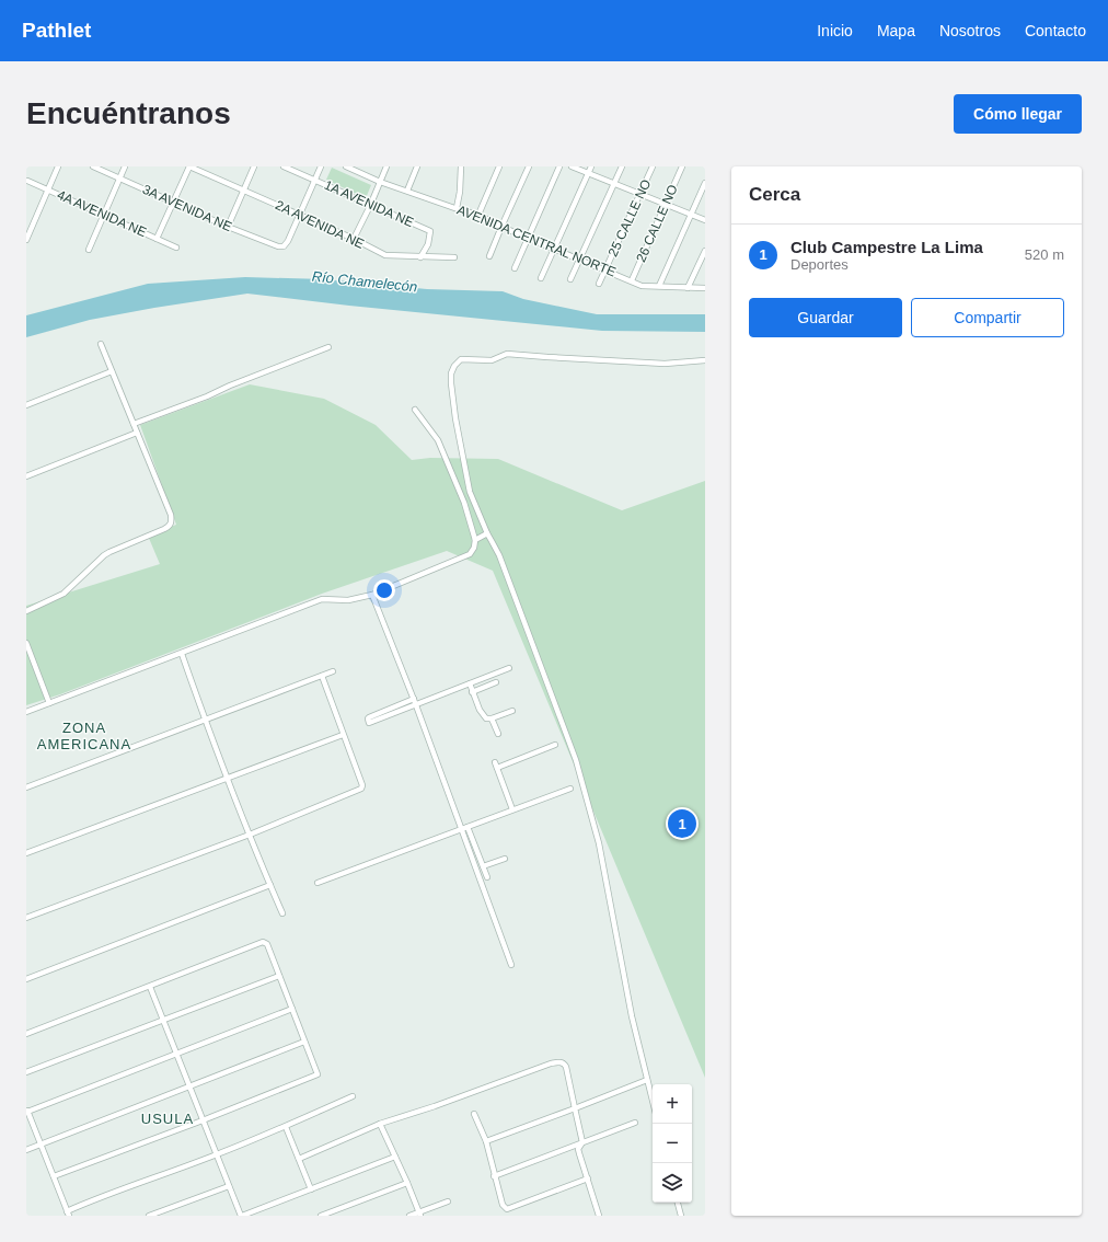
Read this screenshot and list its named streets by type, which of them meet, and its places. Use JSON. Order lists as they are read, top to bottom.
{
  "streets": {
    "street": [
      "1A AVENIDA NE",
      "3A AVENIDA NE",
      "4A AVENIDA NE",
      "25 CALLE NO",
      "26 CALLE NO",
      "2A AVENIDA NE",
      "AVENIDA CENTRAL NORTE"
    ]
  },
  "crossings": [
    ["1A AVENIDA NE", "2A AVENIDA NE"],
    ["3A AVENIDA NE", "2A AVENIDA NE"],
    ["25 CALLE NO", "AVENIDA CENTRAL NORTE"],
    ["26 CALLE NO", "AVENIDA CENTRAL NORTE"]
  ],
  "districts": ["ZONA AMERICANA", "USULA"],
  "water": ["Río Chamelecón"],
  "page": {
    "header": "Pathlet",
    "nav": [
      "Inicio",
      "Mapa",
      "Nosotros",
      "Contacto"
    ],
    "buttons": [
      "Cómo llegar",
      ["Guardar", "Compartir"]
    ],
    "title": "Encuéntranos",
    "heading": "Cerca",
    "list": [
      {
        "mark": "1",
        "name": "Club Campestre La Lima",
        "note": "Deportes",
        "value": "520 m"
      }
    ],
    "pins": "1",
    "map_buttons": ["+", "−"]
  }
}
